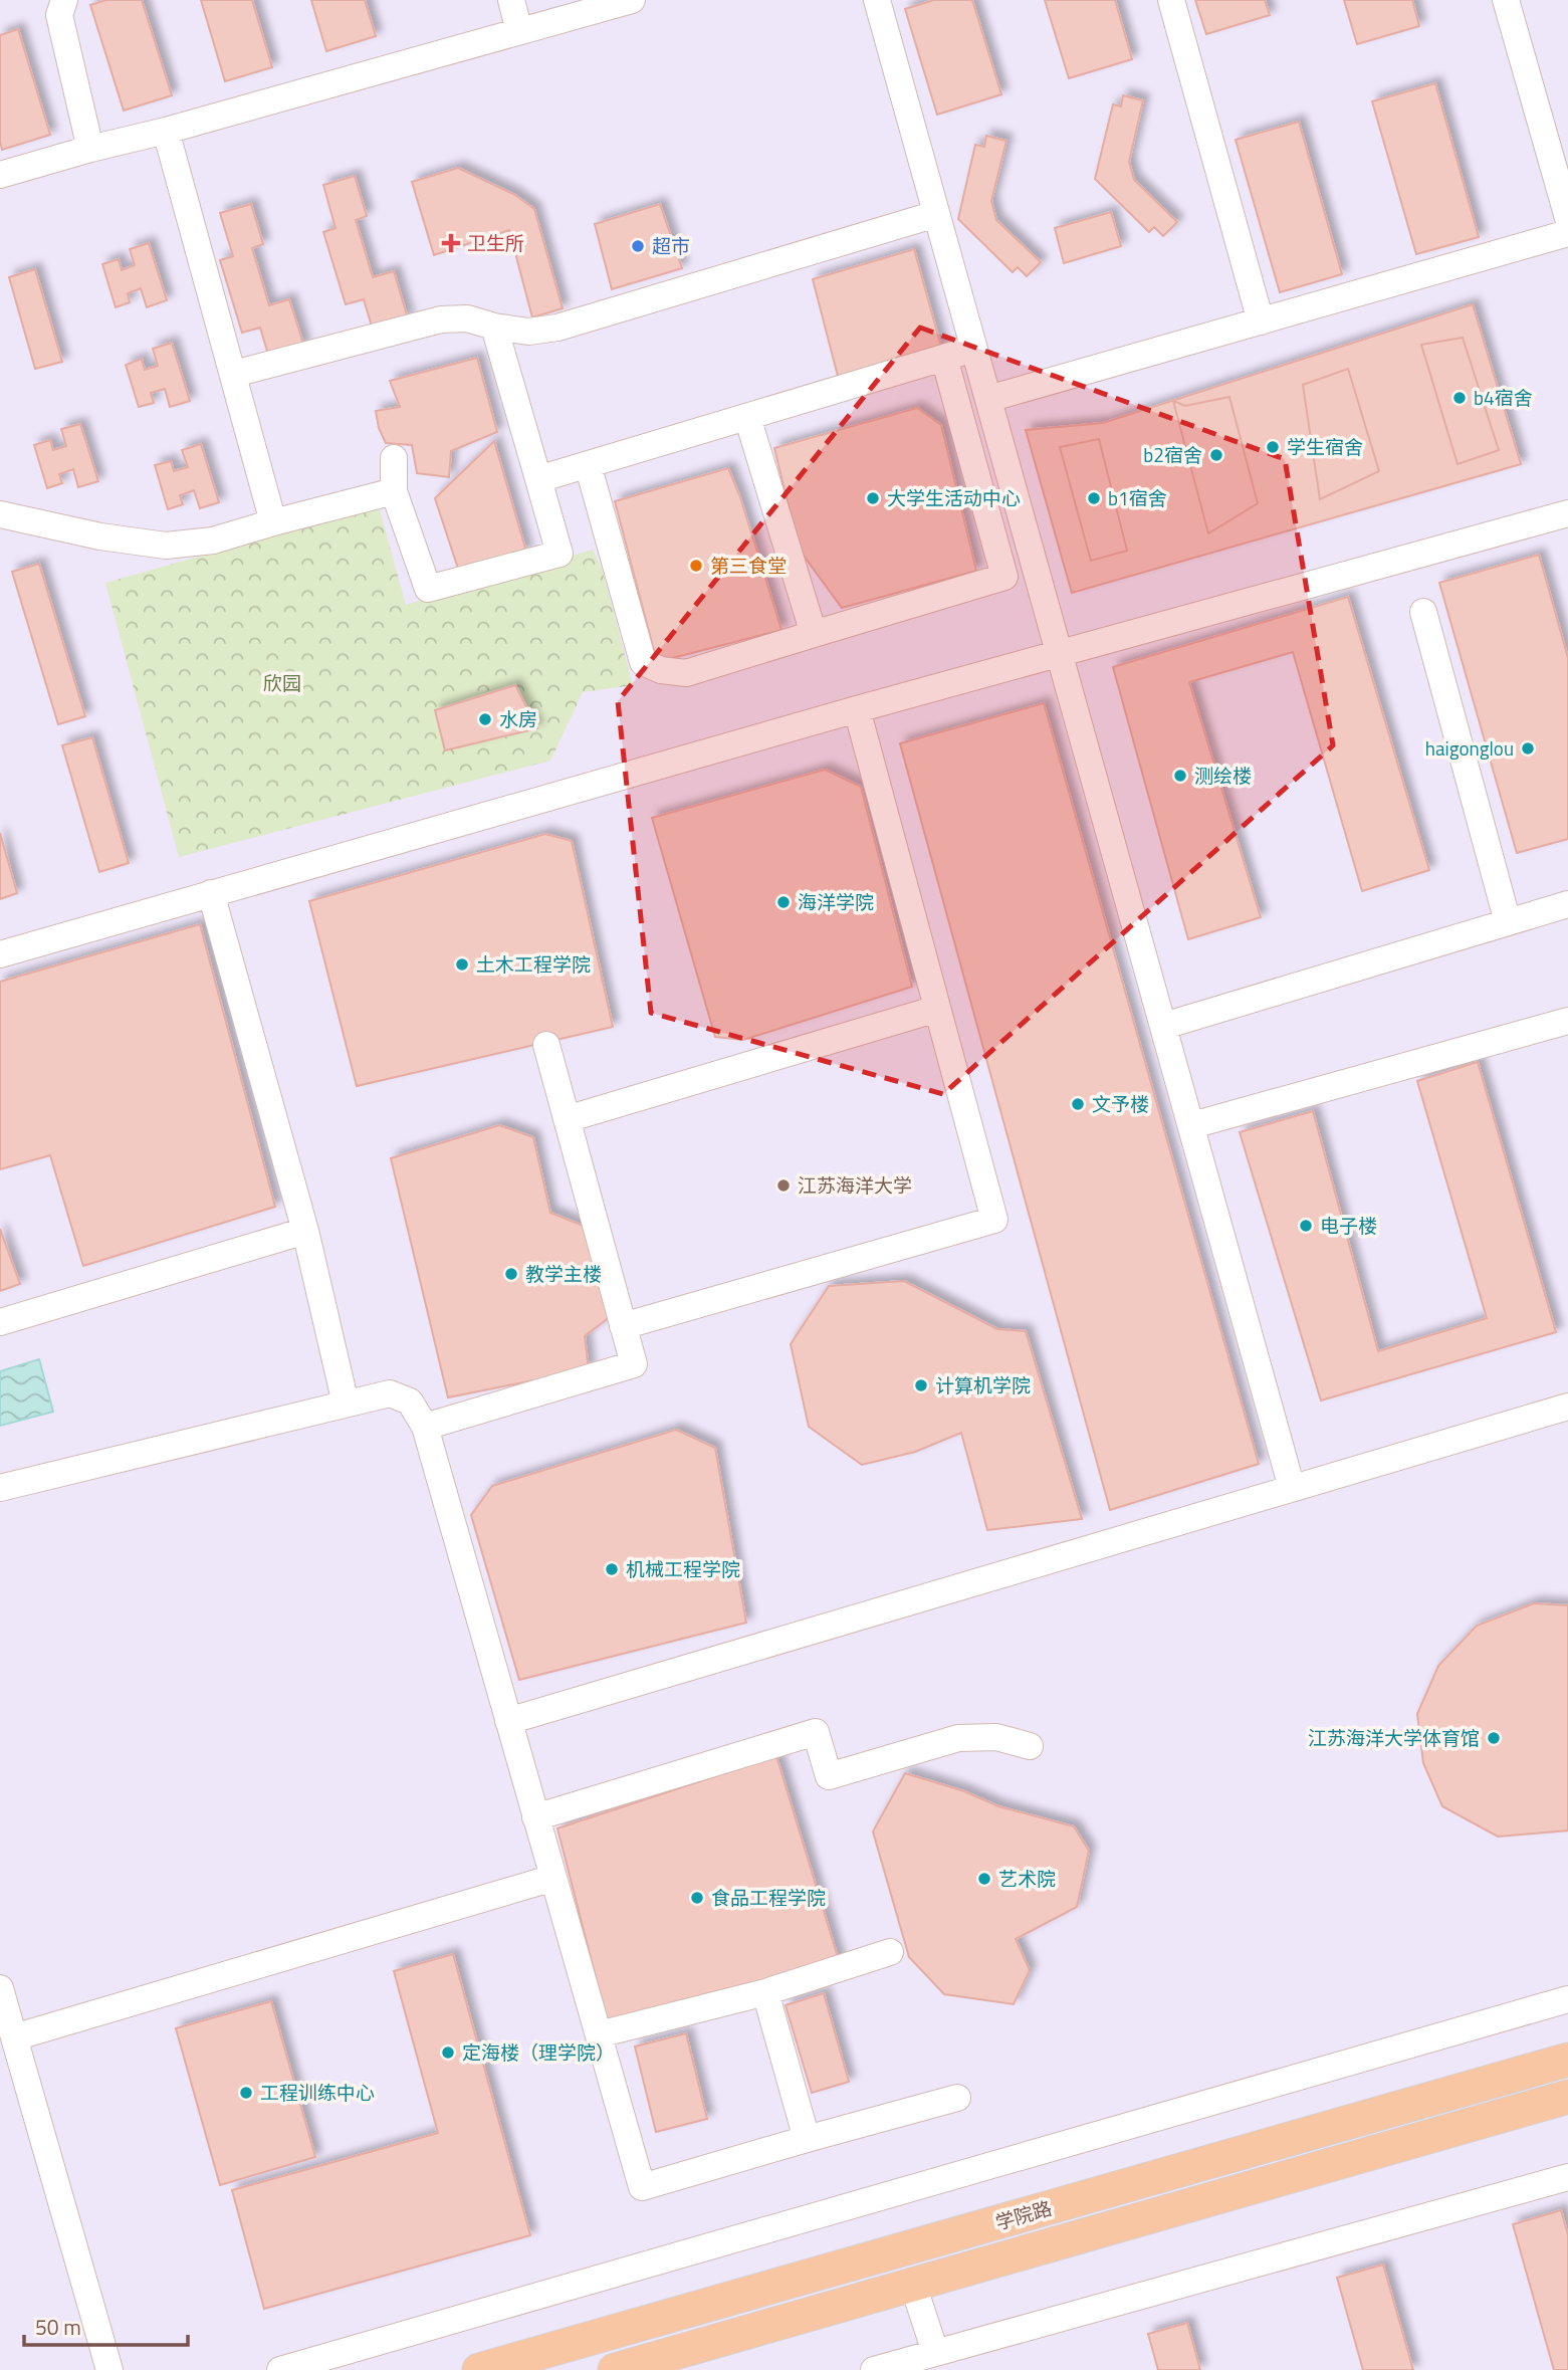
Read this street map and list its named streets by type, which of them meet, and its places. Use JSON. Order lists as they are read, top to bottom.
{
  "streets": {
    "main road": ["学院路"]
  },
  "parks": ["欣园"],
  "places": {
    "health": ["卫生所"],
    "other": [
      "超市",
      "b4宿舍",
      "学生宿舍",
      "b2宿舍",
      "大学生活动中心",
      "b1宿舍",
      "第三食堂",
      "水房",
      "haigonglou",
      "测绘楼",
      "海洋学院",
      "土木工程学院",
      "文予楼",
      "江苏海洋大学",
      "电子楼",
      "教学主楼",
      "计算机学院",
      "机械工程学院",
      "江苏海洋大学体育馆",
      "艺术院",
      "食品工程学院",
      "定海楼（理学院）",
      "工程训练中心"
    ]
  },
  "scale_bar": "50 m"
}
